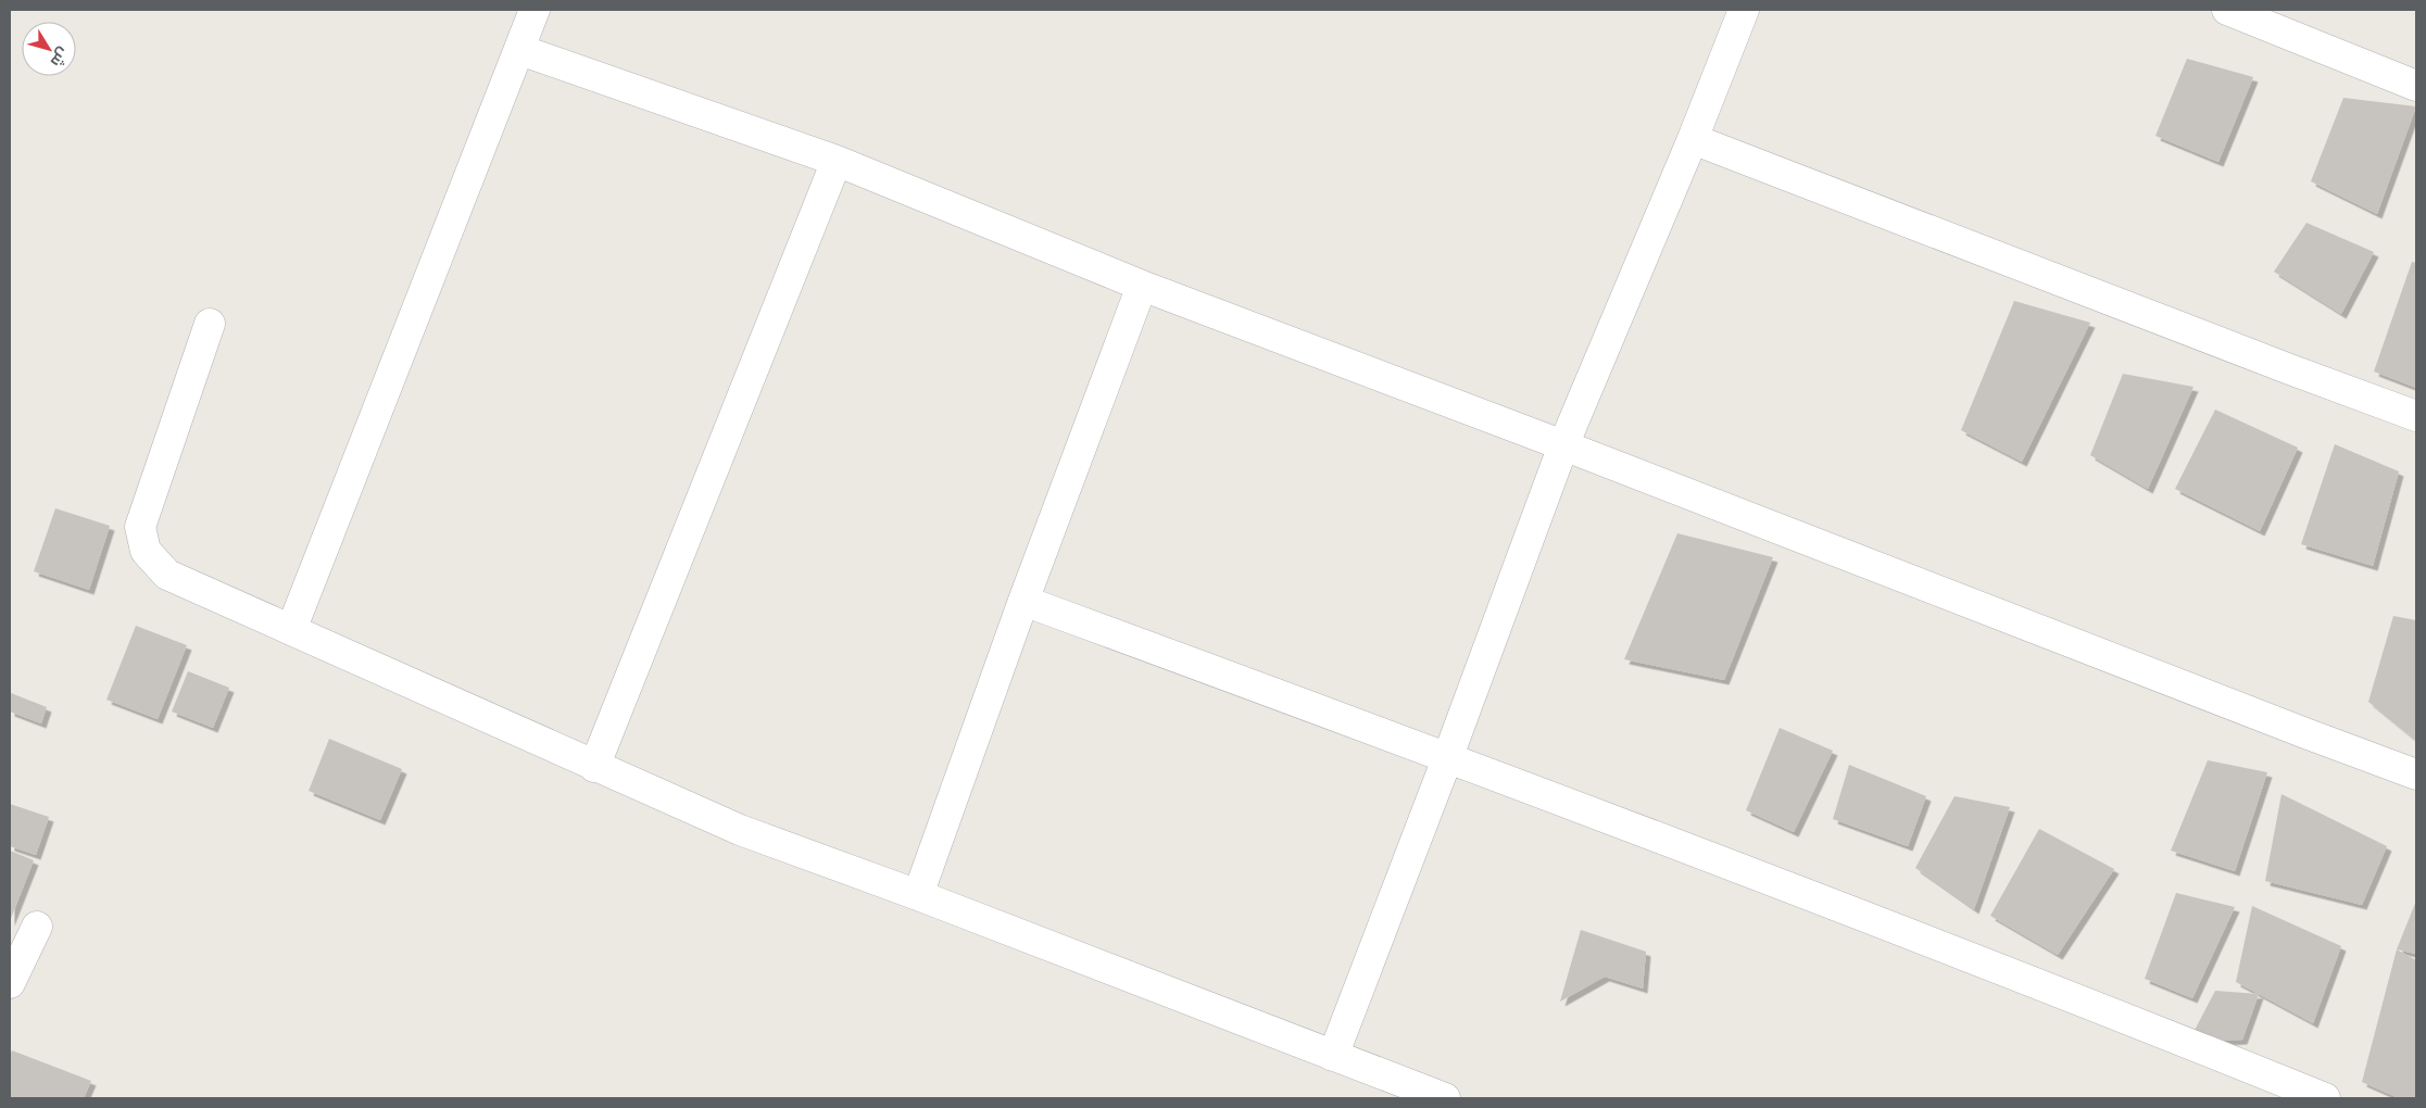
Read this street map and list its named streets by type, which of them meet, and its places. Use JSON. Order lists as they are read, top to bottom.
{
  "north": "bottom right"
}
